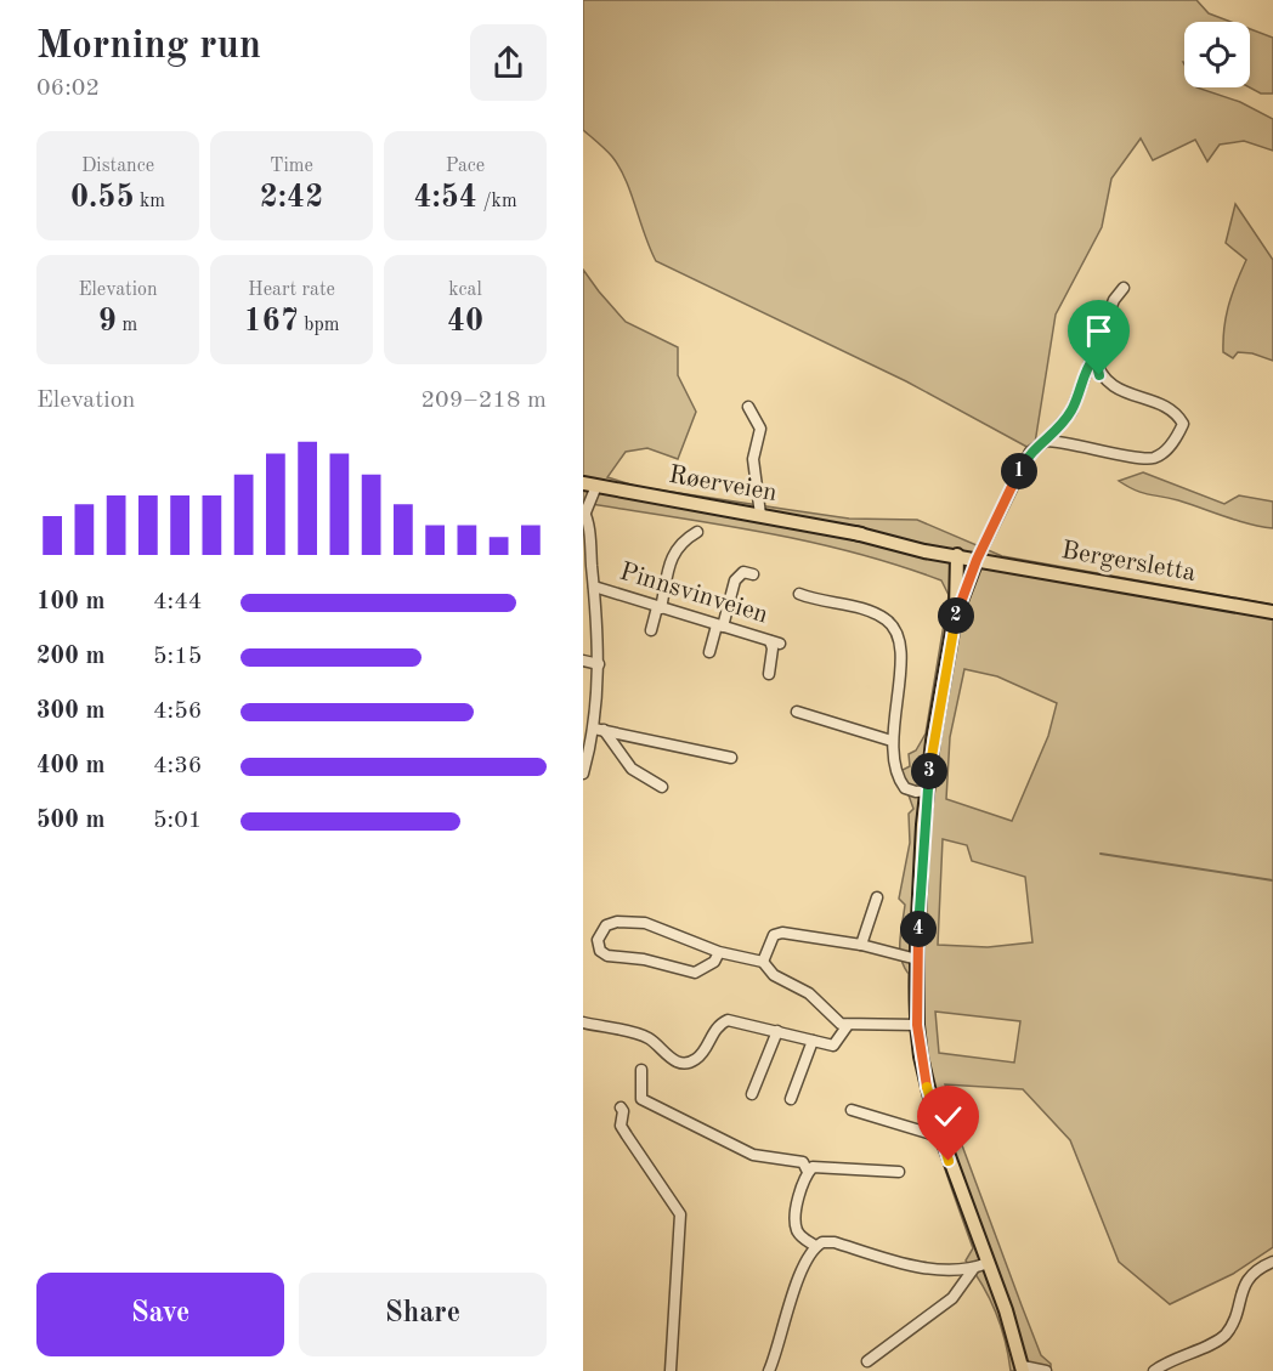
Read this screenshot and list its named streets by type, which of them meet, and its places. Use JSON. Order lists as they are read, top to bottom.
{
  "streets": {
    "main road": ["Røerveien", "Bergersletta"],
    "street": ["Pinnsvinveien"]
  },
  "crossings": [
    ["Røerveien", "Bergersletta"]
  ],
  "page": {
    "heading": ["Morning run", "06:02"],
    "stats": [
      ["Distance", "0.55 km"],
      ["Time", "2:42"],
      ["Pace", "4:54 /km"],
      ["Elevation", "9 m"],
      ["Heart rate", "167 bpm"],
      ["kcal", "40"]
    ],
    "chart": ["Elevation", "209–218 m"],
    "pins": [
      "1",
      "2",
      "3",
      "4"
    ],
    "list": [
      {
        "name": "100 m",
        "note": "4:44"
      },
      {
        "name": "200 m",
        "note": "5:15"
      },
      {
        "name": "300 m",
        "note": "4:56"
      },
      {
        "name": "400 m",
        "note": "4:36"
      },
      {
        "name": "500 m",
        "note": "5:01"
      }
    ],
    "buttons": ["Save", "Share"]
  }
}
